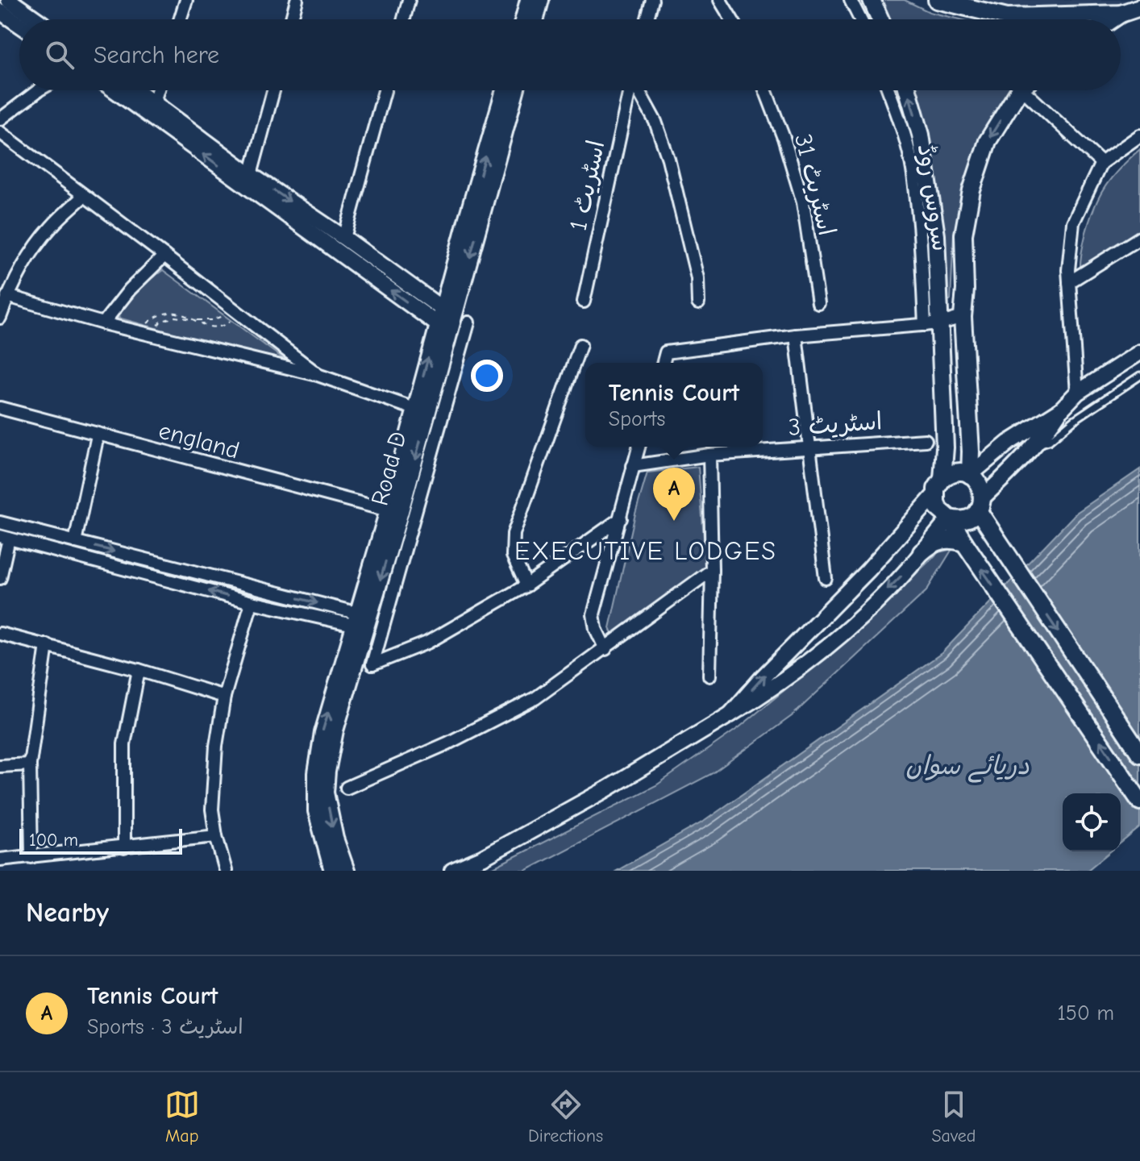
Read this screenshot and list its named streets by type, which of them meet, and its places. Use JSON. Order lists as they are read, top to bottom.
{
  "streets": {
    "street": [
      "اسٹریٹ 31",
      "اسٹریٹ 1",
      "سروس روڈ",
      "اسٹریٹ 3",
      "england",
      "Road D"
    ]
  },
  "crossings": [
    ["england", "Road D"]
  ],
  "districts": ["EXECUTIVE LODGES"],
  "water": ["دریائے سواں"],
  "scale_bar": "100 m",
  "page": {
    "search": "Search here",
    "popup": ["Tennis Court", "Sports"],
    "pins": "A",
    "scale": "100 m",
    "heading": "Nearby",
    "list": [
      {
        "mark": "A",
        "name": "Tennis Court",
        "note": "Sports · اسٹریٹ 3",
        "value": "150 m"
      }
    ],
    "nav": ["Map", "Directions", "Saved"]
  }
}
